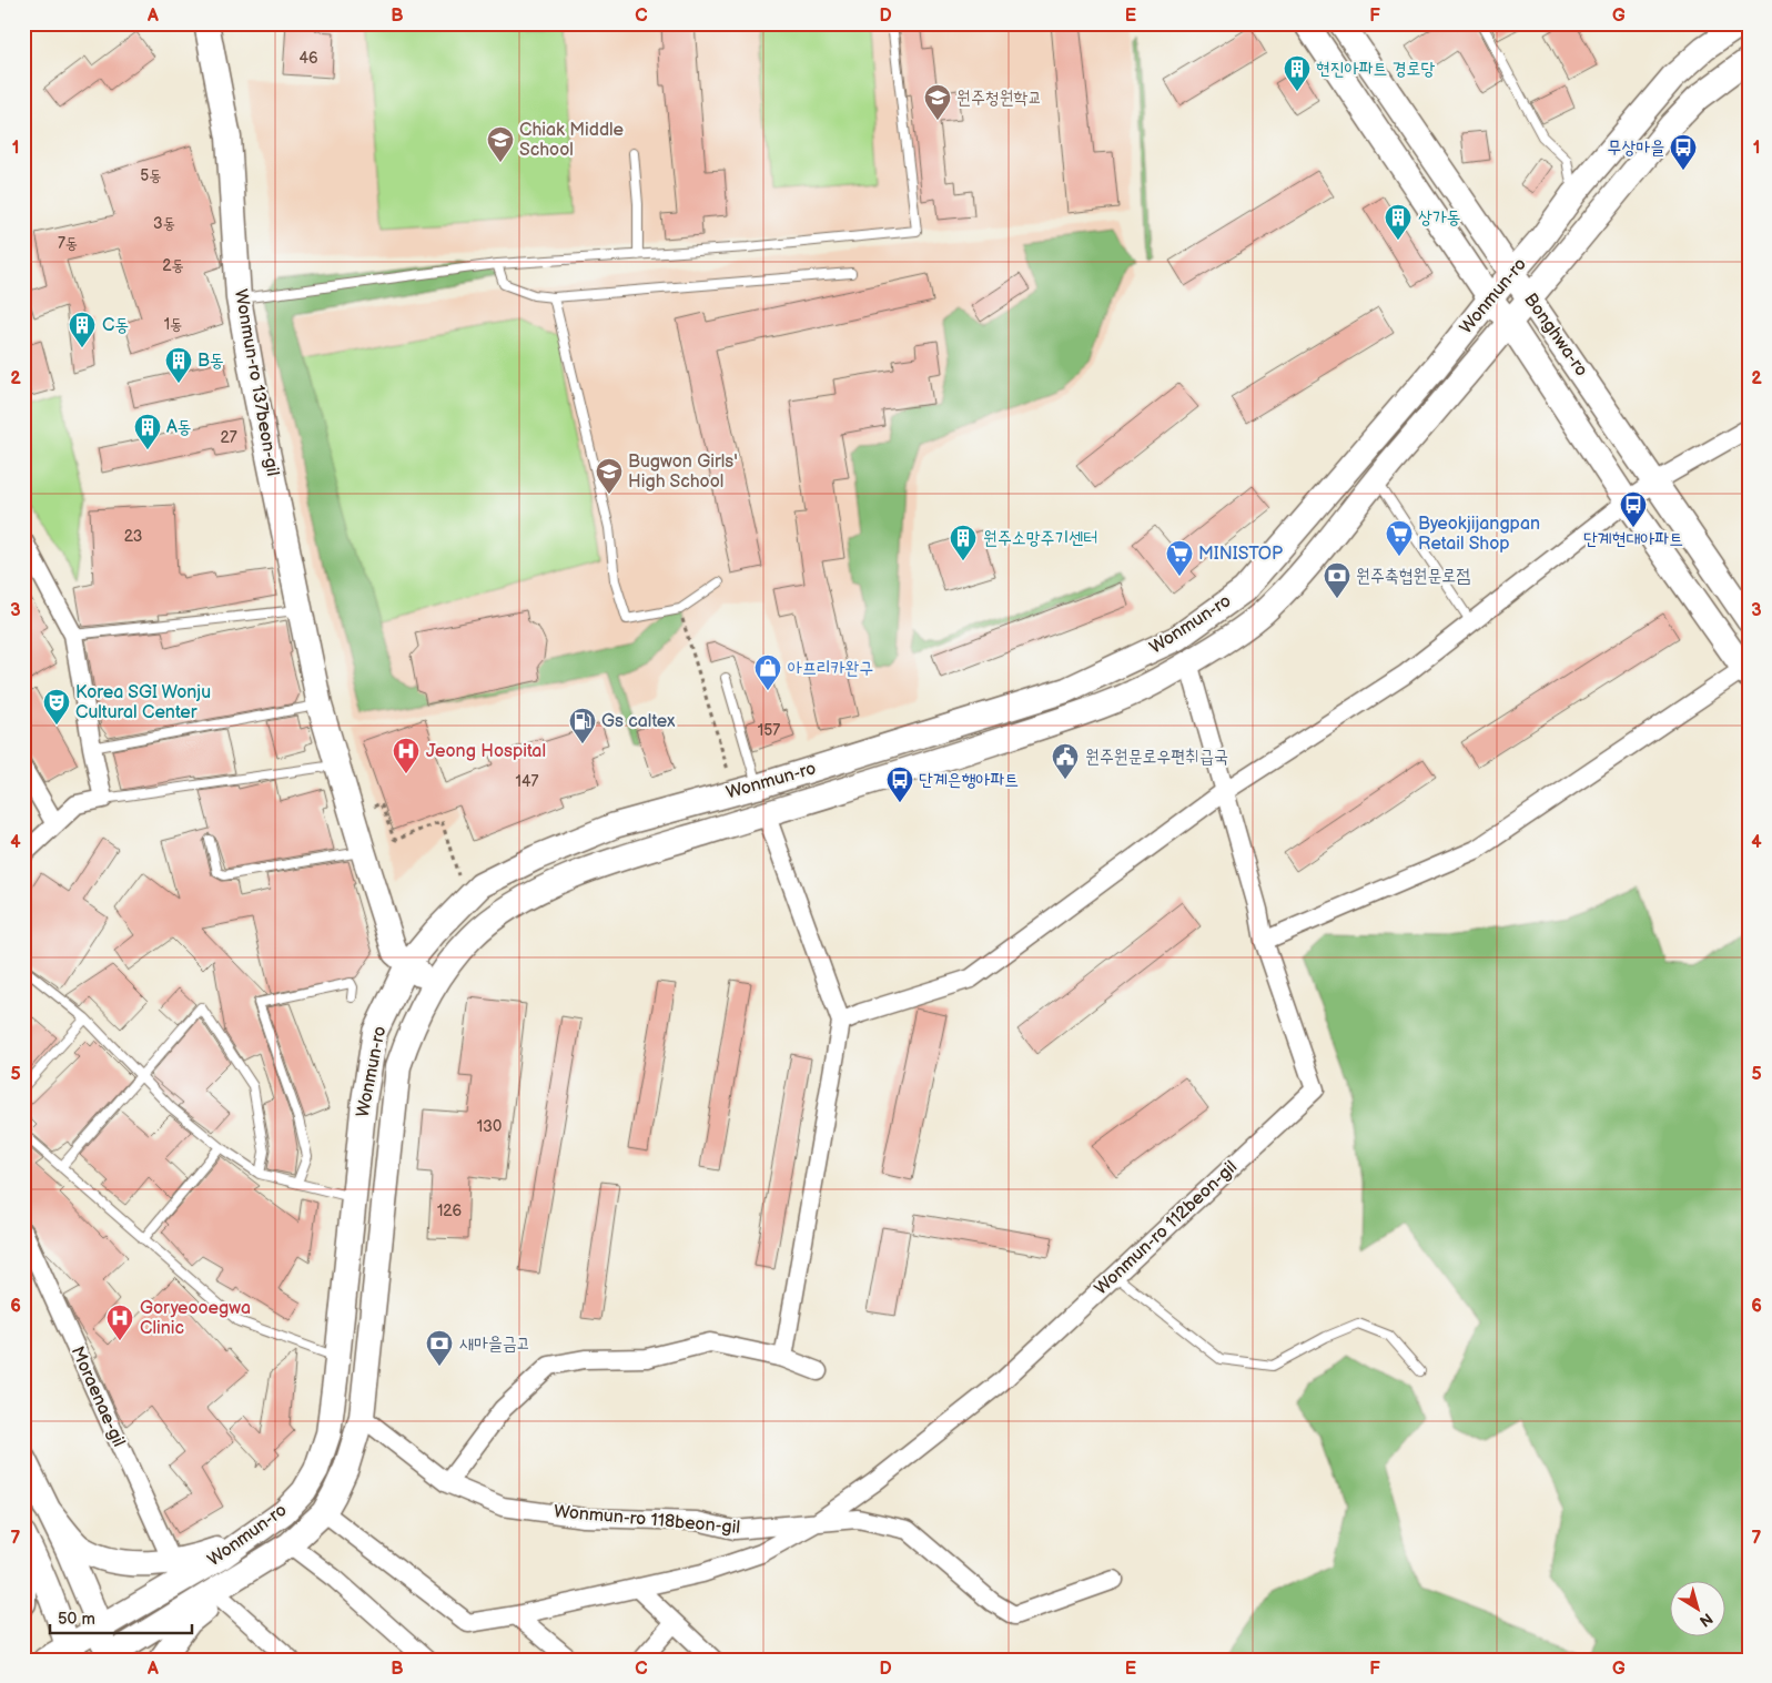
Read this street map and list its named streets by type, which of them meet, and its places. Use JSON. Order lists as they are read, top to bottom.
{
  "streets": {
    "main road": ["Wonmun-ro", "Bonghwa-ro", "Wonmun-ro 137beon-gil"],
    "street": ["Wonmun-ro 112beon-gil", "Moraenae-gil", "Wonmun-ro 118beon-gil"]
  },
  "crossings": [
    ["Wonmun-ro", "Bonghwa-ro"],
    ["Wonmun-ro", "Wonmun-ro 137beon-gil"],
    ["Wonmun-ro", "Wonmun-ro 112beon-gil"],
    ["Wonmun-ro", "Wonmun-ro 118beon-gil"],
    ["Wonmun-ro 112beon-gil", "Wonmun-ro 118beon-gil"]
  ],
  "places": {
    "building": [
      "현진아파트 경로당",
      "상가동",
      "C동",
      "B동",
      "A동",
      "원주소망주기센터"
    ],
    "school or university": ["원주청원학교", "Chiak Middle School", "Bugwon Girls' High School"],
    "bus stop": ["무상마을", "단계현대아파트", "단계은행아파트"],
    "supermarket": ["Byeokjijangpan Retail Shop", "MINISTOP"],
    "bank": ["원주축협원문로점", "새마을금고"],
    "shop": ["아프리카완구"],
    "theatre": ["Korea SGI Wonju Cultural Center"],
    "fuel station": ["Gs caltex"],
    "hospital": ["Jeong Hospital", "Goryeooegwa Clinic"],
    "public building": ["원주원문로우편취급국"]
  },
  "house_numbers": [
    "46",
    "5동",
    "3동",
    "7동",
    "2동",
    "1동",
    "27",
    "23",
    "157",
    "147",
    "130",
    "126"
  ],
  "scale_bar": "50 m",
  "north": "bottom right",
  "grid": {
    "columns": [
      "A",
      "B",
      "C",
      "D",
      "E",
      "F",
      "G"
    ],
    "rows": [
      "1",
      "2",
      "3",
      "4",
      "5",
      "6",
      "7"
    ]
  }
}
